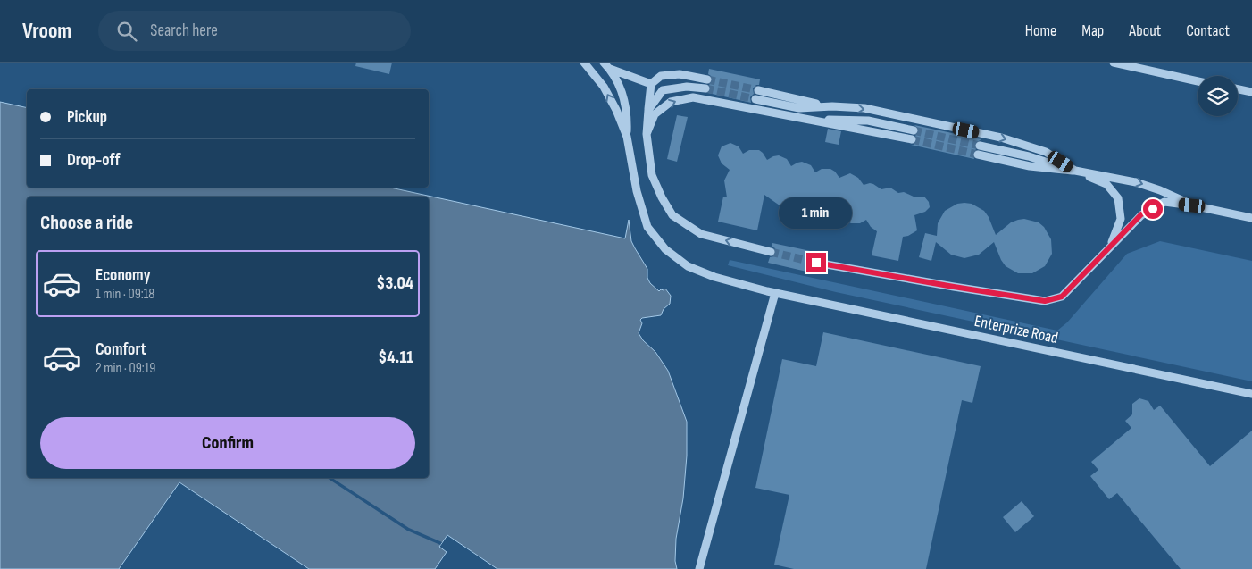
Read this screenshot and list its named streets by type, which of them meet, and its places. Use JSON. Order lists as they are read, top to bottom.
{
  "streets": {
    "street": ["Enterprize Road"]
  },
  "page": {
    "header": "Vroom",
    "search": "Search here",
    "nav": [
      "Home",
      "Map",
      "About",
      "Contact"
    ],
    "banner": ["Pickup", "Drop-off"],
    "heading": "Choose a ride",
    "bubble": "1 min",
    "list": [
      {
        "name": "Economy",
        "note": "1 min · 09:18",
        "value": "$3.04"
      },
      {
        "name": "Comfort",
        "note": "2 min · 09:19",
        "value": "$4.11"
      }
    ],
    "buttons": "Confirm"
  }
}
